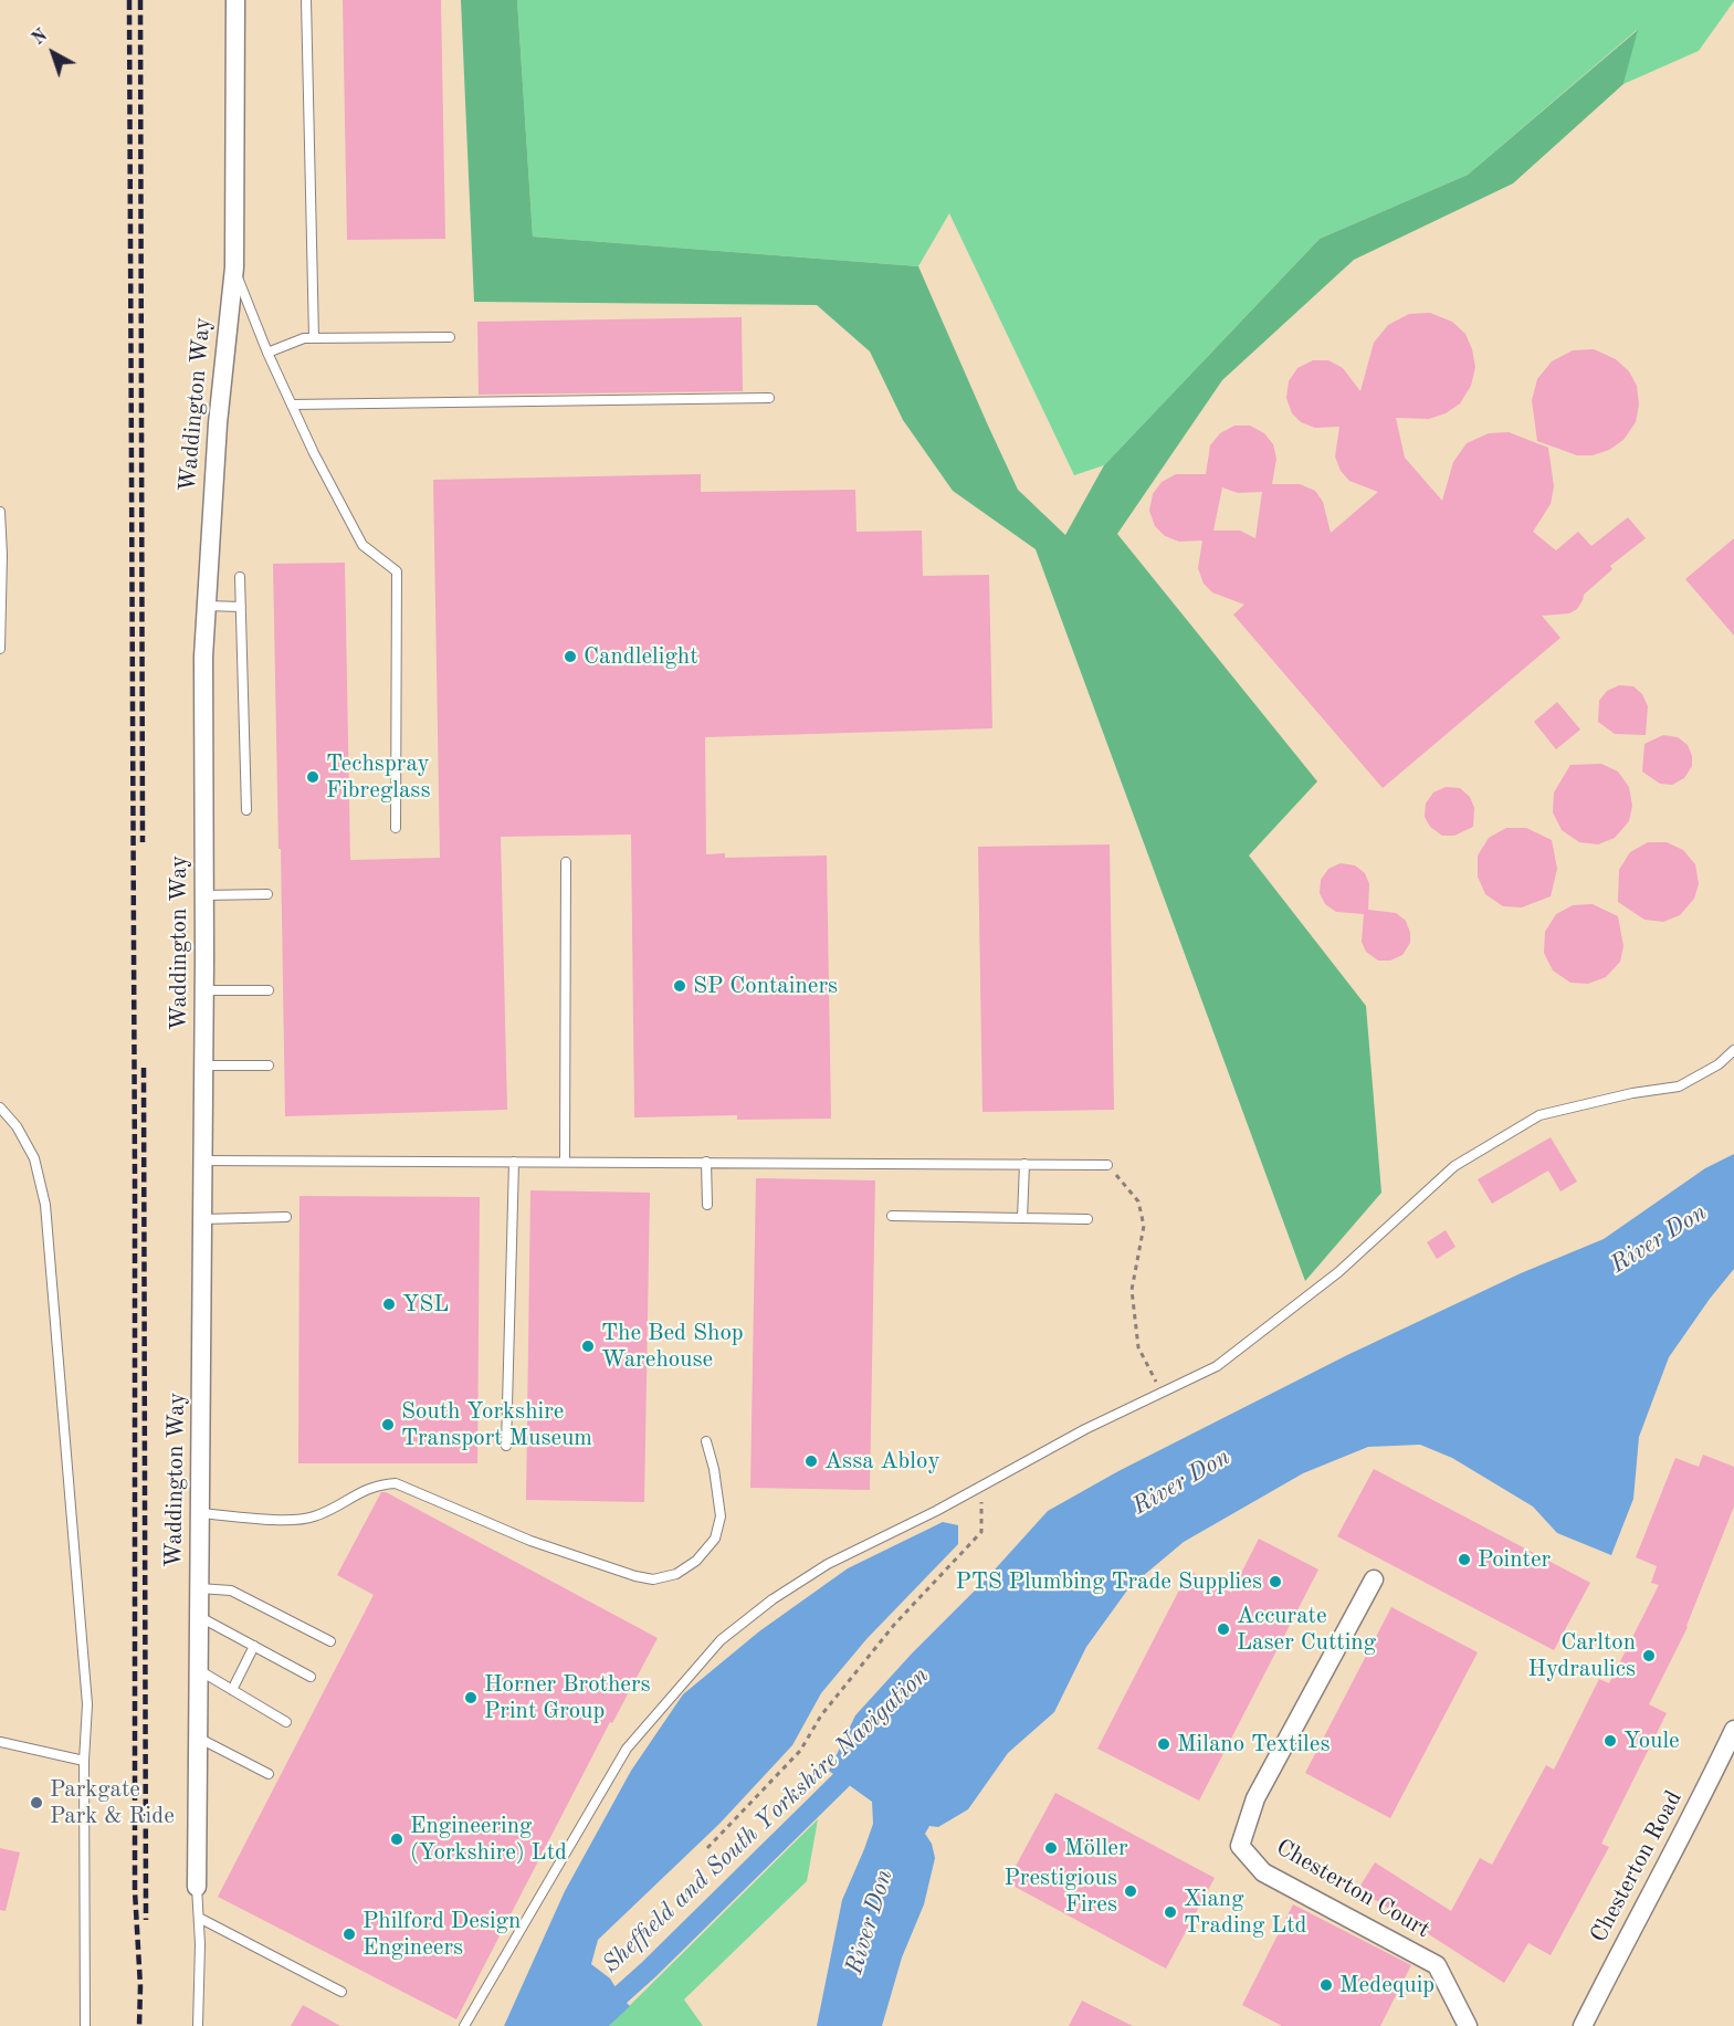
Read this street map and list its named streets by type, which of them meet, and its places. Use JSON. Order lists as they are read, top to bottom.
{
  "streets": {
    "street": ["Waddington Way", "Chesterton Road", "Chesterton Court"]
  },
  "water": ["River Don", "Sheffield and South Yorkshire Navigation"],
  "places": [
    "Candlelight",
    "Techspray Fibreglass",
    "SP Containers",
    "YSL",
    "The Bed Shop Warehouse",
    "South Yorkshire Transport Museum",
    "Assa Abloy",
    "Pointer",
    "PTS Plumbing Trade Supplies",
    "Accurate Laser Cutting",
    "Carlton Hydraulics",
    "Horner Brothers Print Group",
    "Youle",
    "Milano Textiles",
    "Parkgate Park & Ride",
    "Engineering (Yorkshire) Ltd",
    "Möller",
    "Prestigious Fires",
    "Xiang Trading Ltd",
    "Philford Design Engineers",
    "Medequip"
  ],
  "north": "top left"
}
